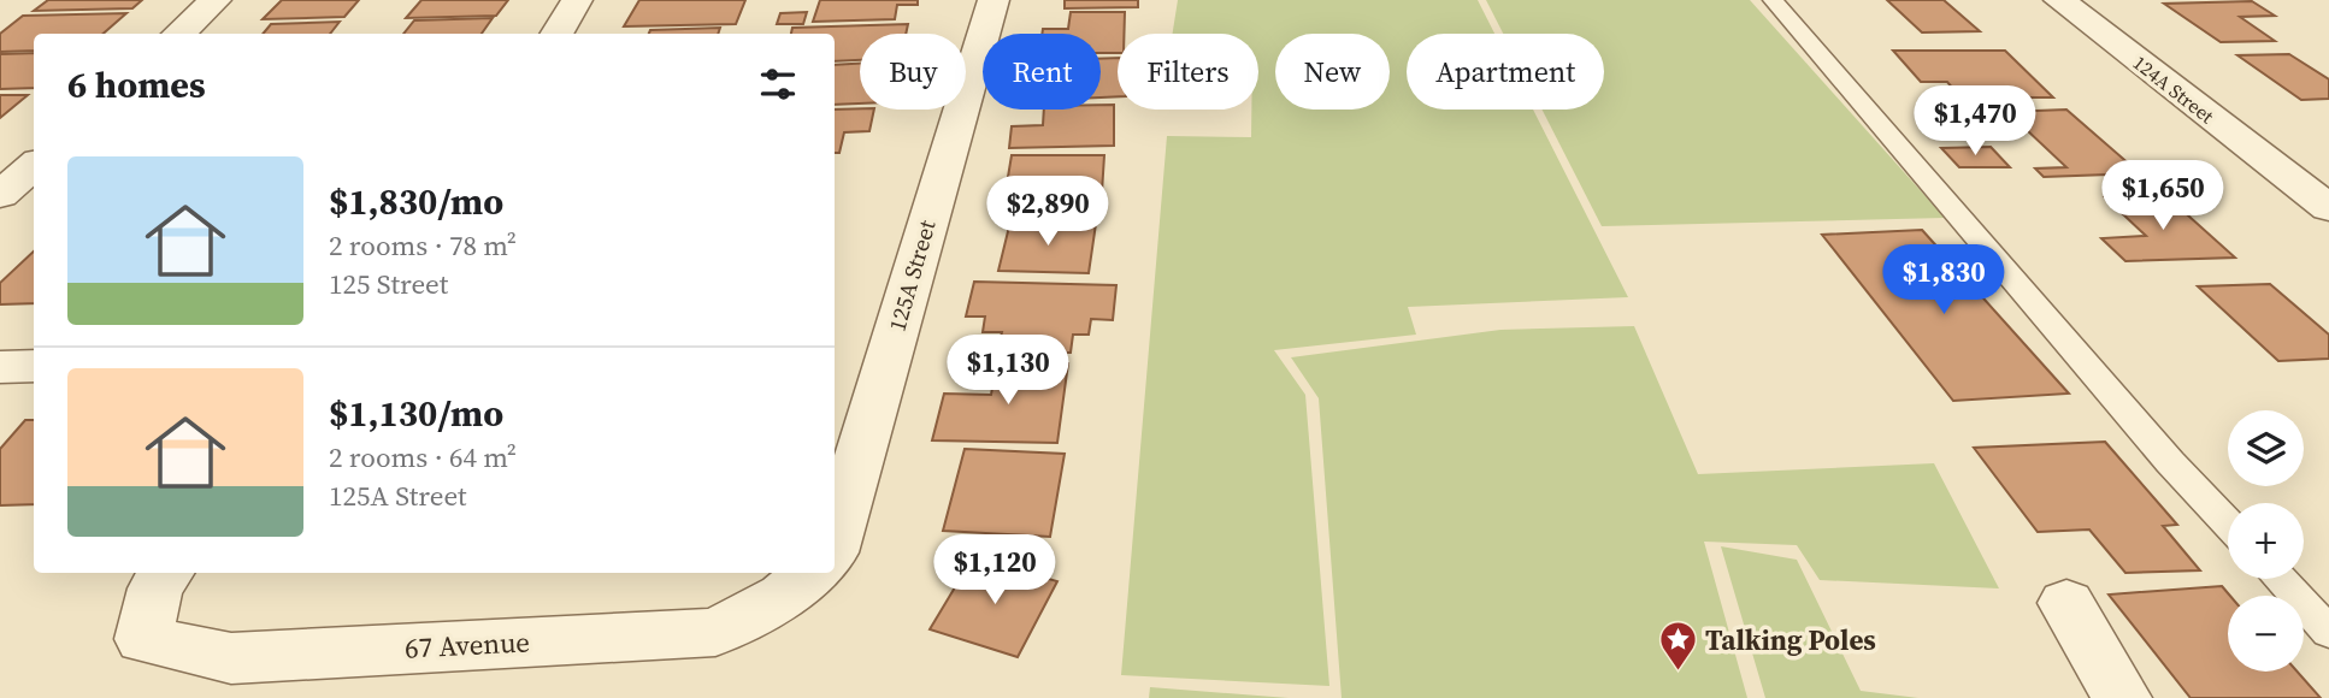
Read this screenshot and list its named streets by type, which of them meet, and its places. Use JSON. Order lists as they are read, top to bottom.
{
  "streets": {
    "street": ["124A Street", "125A Street", "67 Avenue"]
  },
  "places": {
    "place": ["Talking Poles"]
  },
  "page": {
    "chip": [
      "Buy",
      "Rent",
      "Filters",
      "New",
      "Apartment"
    ],
    "heading": "6 homes",
    "price": [
      "$1,470",
      "$1,650",
      "$2,890",
      "$1,830",
      "$1,130",
      "$1,120"
    ],
    "list": [
      {
        "name": "$1,830/mo",
        "note": "2 rooms · 78 m² · 125 Street"
      },
      {
        "name": "$1,130/mo",
        "note": "2 rooms · 64 m² · 125A Street"
      }
    ],
    "map_buttons": ["+", "−"]
  }
}
